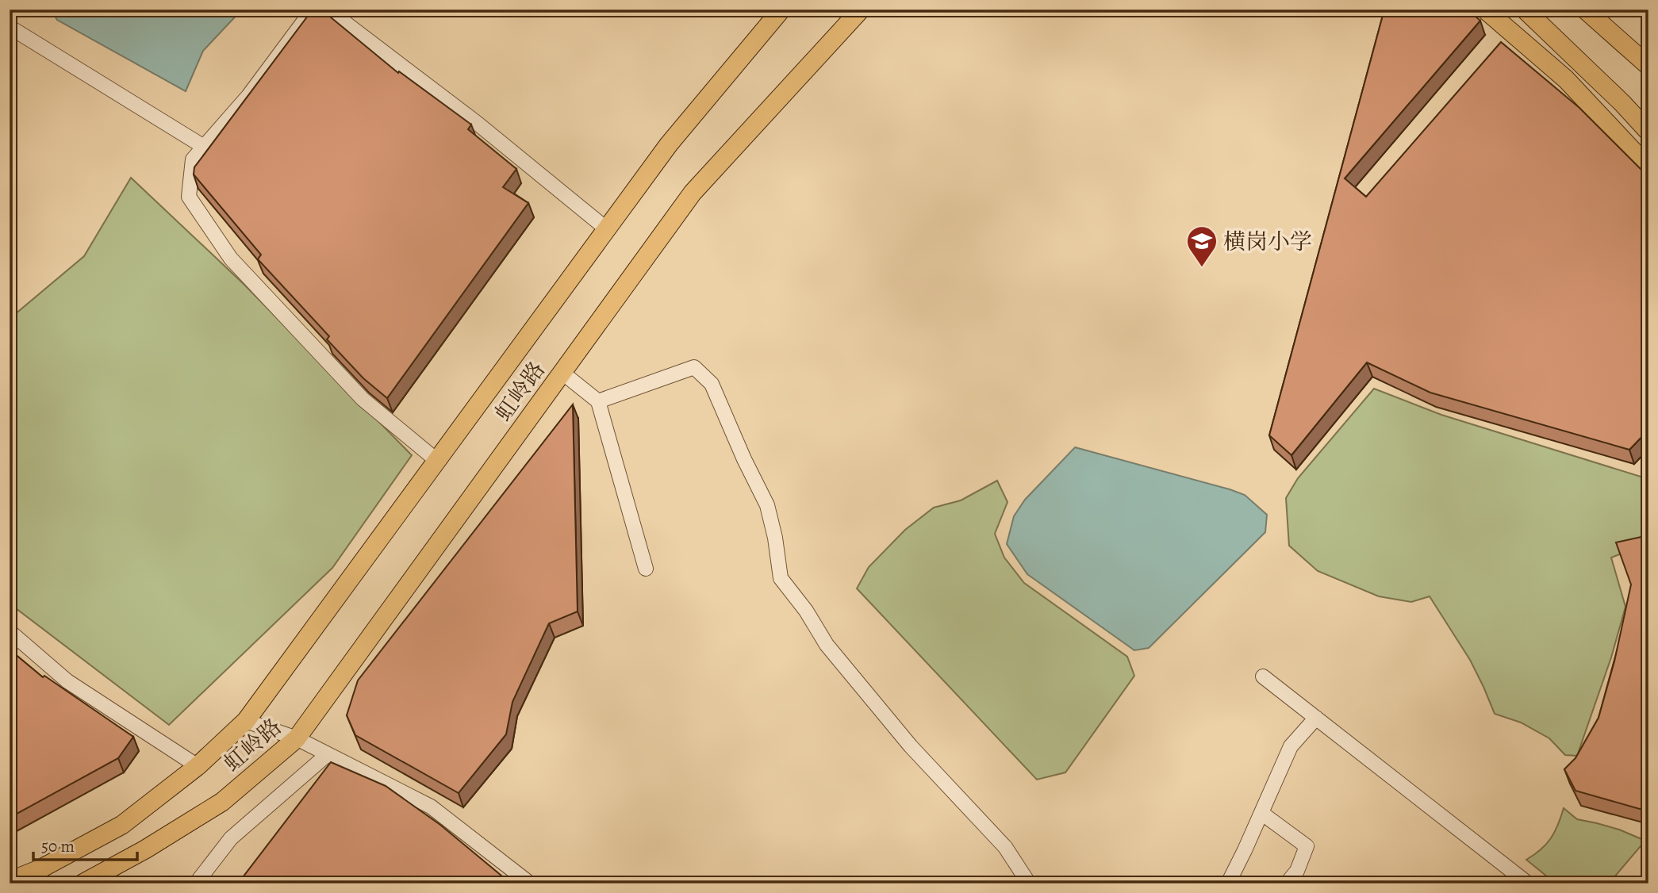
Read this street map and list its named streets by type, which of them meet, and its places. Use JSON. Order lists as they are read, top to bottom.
{
  "streets": {
    "main road": ["虹岭路"]
  },
  "places": {
    "school or university": ["横岗小学"]
  },
  "scale_bar": "50 m"
}
